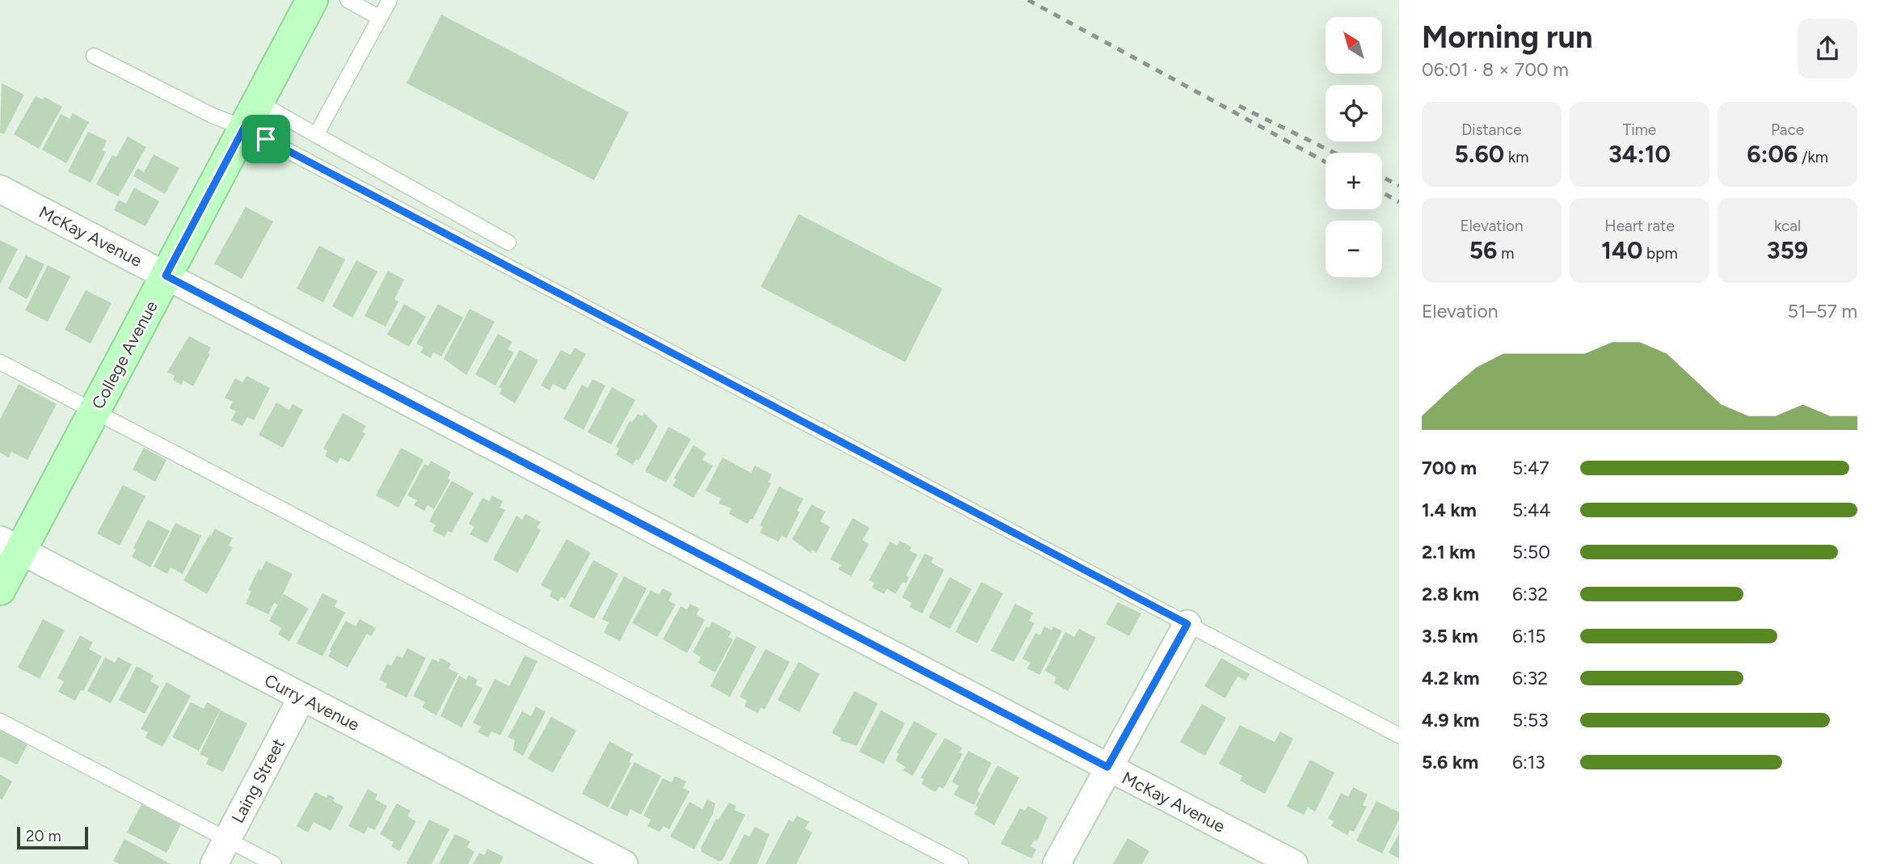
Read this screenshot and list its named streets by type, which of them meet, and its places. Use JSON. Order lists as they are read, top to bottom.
{
  "streets": {
    "street": [
      "McKay Avenue",
      "College Avenue",
      "Curry Avenue",
      "Laing Street"
    ]
  },
  "crossings": [
    ["McKay Avenue", "College Avenue"],
    ["College Avenue", "Curry Avenue"],
    ["Curry Avenue", "Laing Street"]
  ],
  "scale_bar": "20 m",
  "north": "top left",
  "page": {
    "heading": ["Morning run", "06:01 · 8 × 700 m"],
    "map_buttons": ["+", "−"],
    "stats": [
      ["Distance", "5.60 km"],
      ["Time", "34:10"],
      ["Pace", "6:06 /km"],
      ["Elevation", "56 m"],
      ["Heart rate", "140 bpm"],
      ["kcal", "359"]
    ],
    "chart": ["Elevation", "51–57 m"],
    "list": [
      {
        "name": "700 m",
        "note": "5:47"
      },
      {
        "name": "1.4 km",
        "note": "5:44"
      },
      {
        "name": "2.1 km",
        "note": "5:50"
      },
      {
        "name": "2.8 km",
        "note": "6:32"
      },
      {
        "name": "3.5 km",
        "note": "6:15"
      },
      {
        "name": "4.2 km",
        "note": "6:32"
      },
      {
        "name": "4.9 km",
        "note": "5:53"
      },
      {
        "name": "5.6 km",
        "note": "6:13"
      }
    ],
    "scale": "20 m"
  }
}
